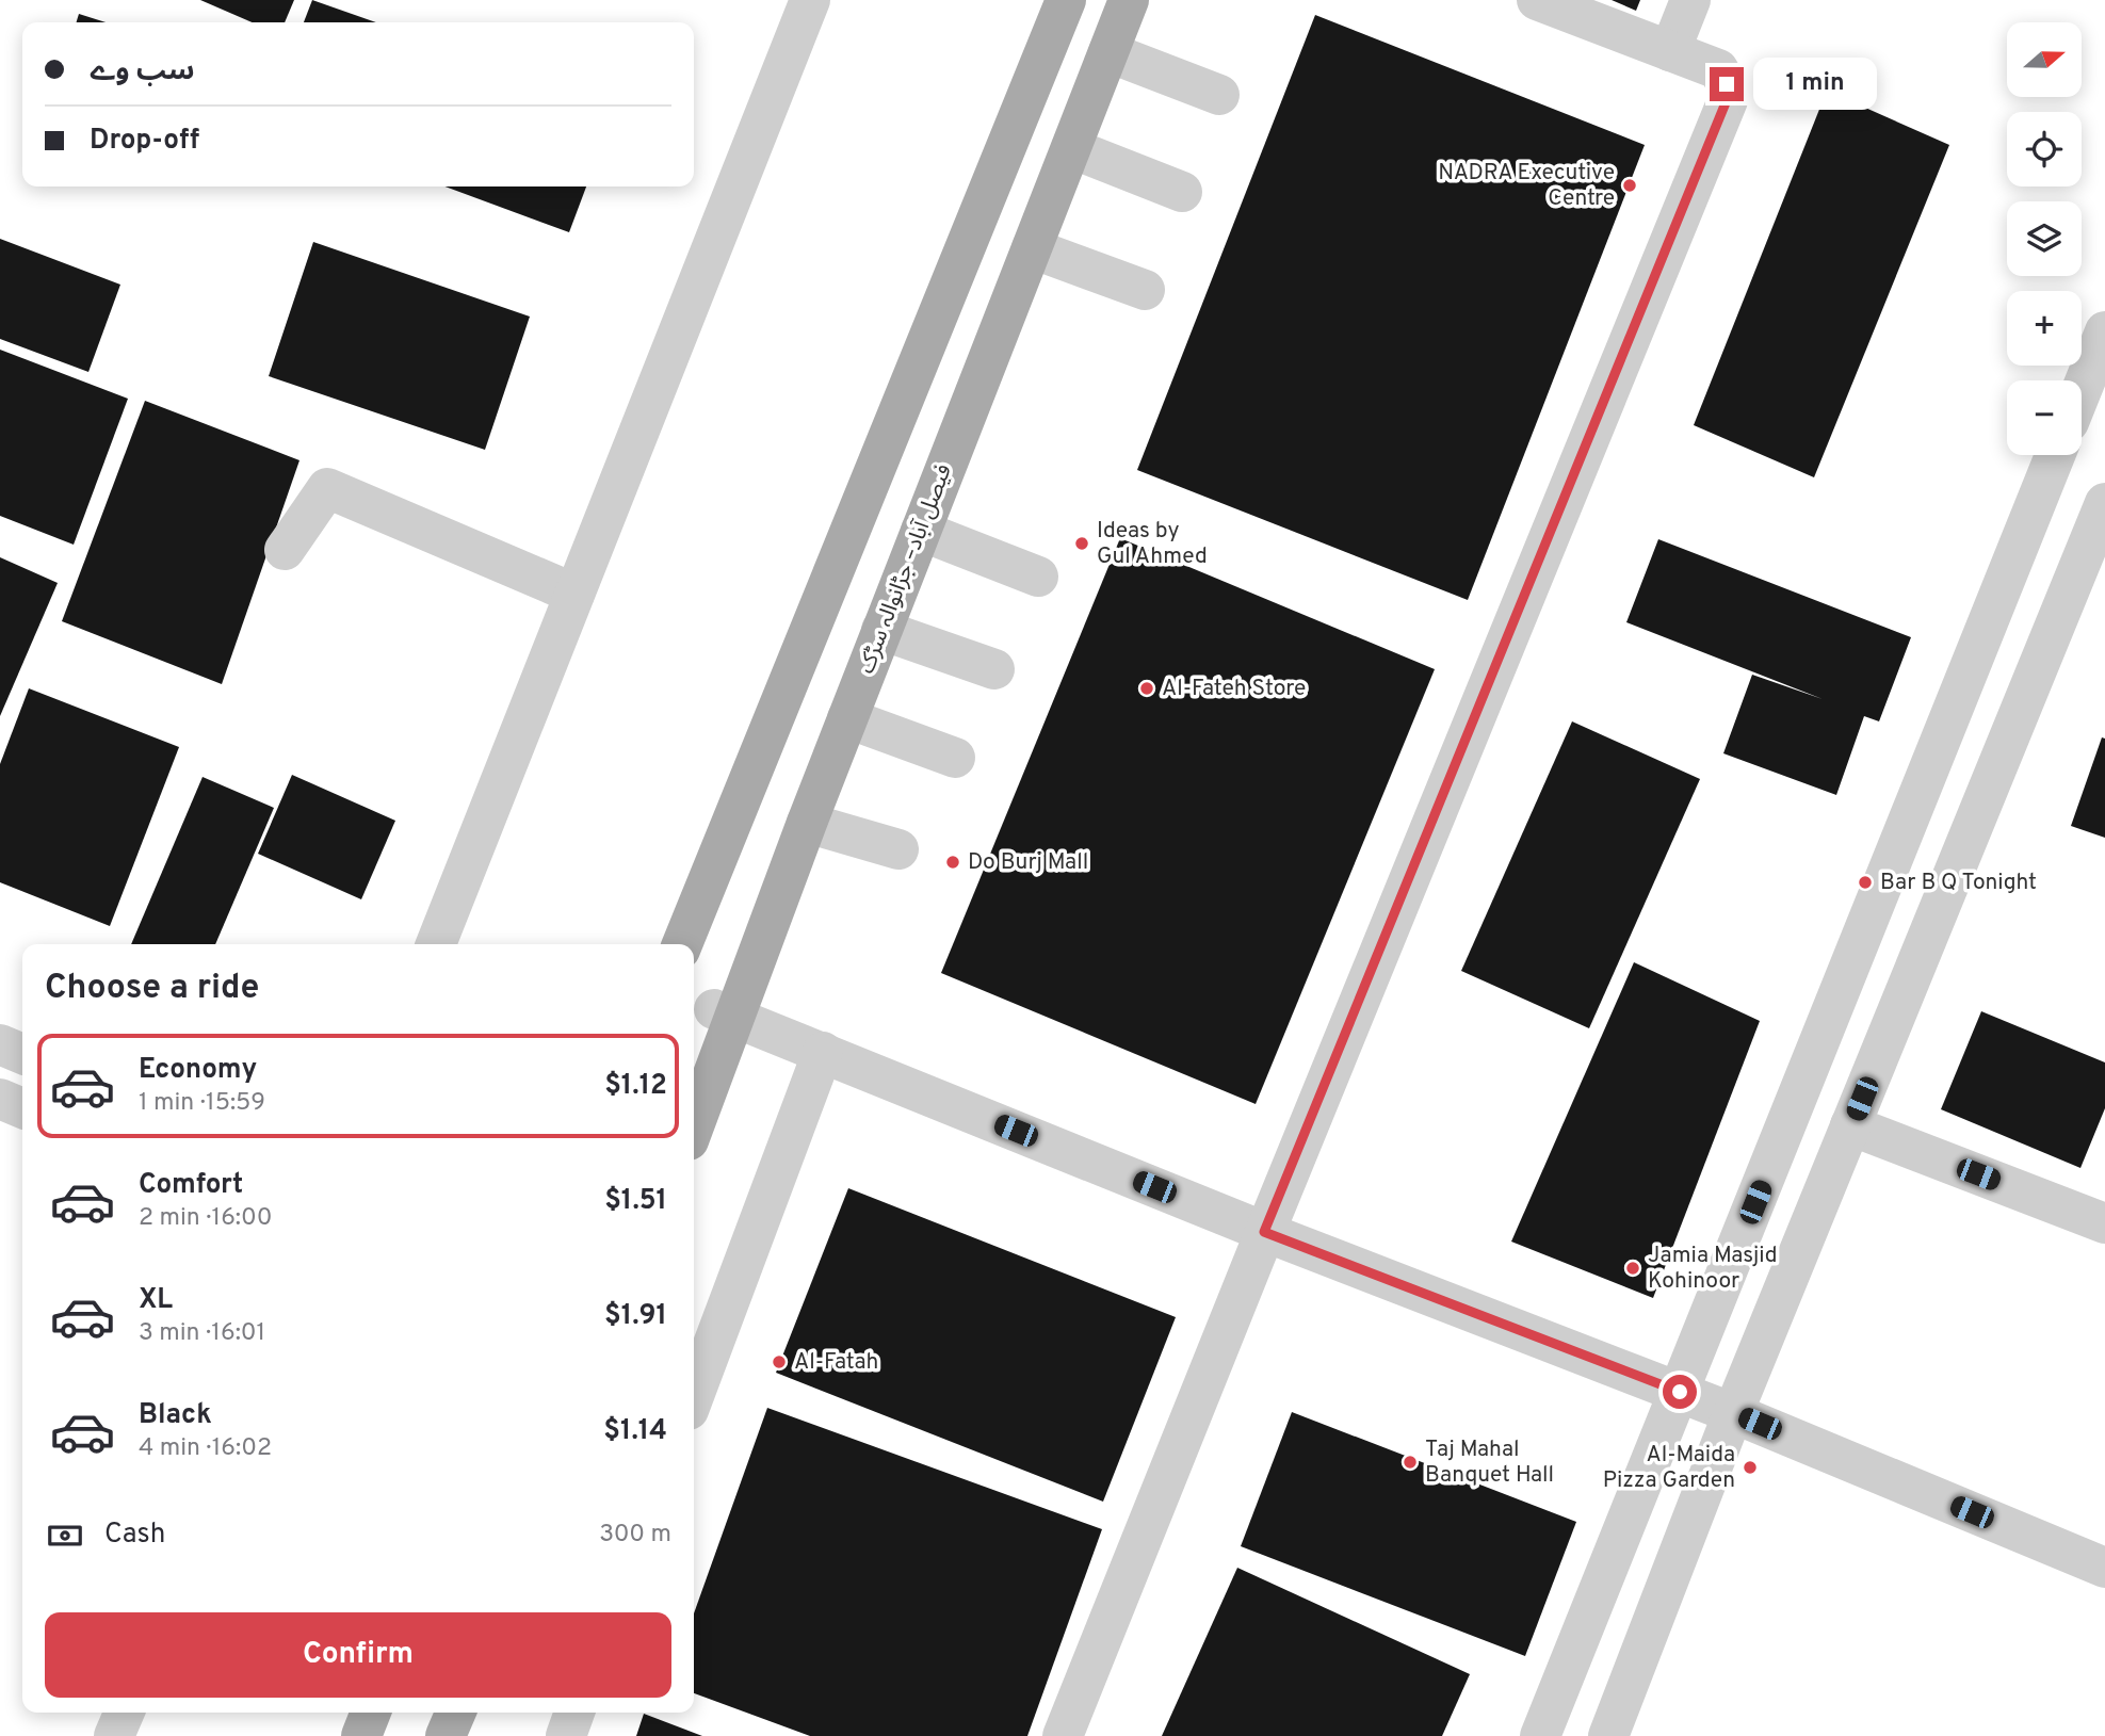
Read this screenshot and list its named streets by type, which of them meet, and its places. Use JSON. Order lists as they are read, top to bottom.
{
  "streets": {
    "main road": ["فیصل آباد– جڑانوالہ سڑک"]
  },
  "places": [
    "NADRA Executive Centre",
    "Ideas by Gul Ahmed",
    "Al-Fateh Store",
    "Do Burj Mall",
    "Bar B Q Tonight",
    "Jamia Masjid Kohinoor",
    "Al-Fatah",
    "Taj Mahal Banquet Hall",
    "Al-Maida Pizza Garden"
  ],
  "north": "right",
  "page": {
    "map_buttons": ["+", "−"],
    "banner": ["سب وے", "Drop-off"],
    "bubble": "1 min",
    "heading": "Choose a ride",
    "list": [
      {
        "name": "Economy",
        "note": "1 min · 15:59",
        "value": "$1.12"
      },
      {
        "name": "Comfort",
        "note": "2 min · 16:00",
        "value": "$1.51"
      },
      {
        "name": "XL",
        "note": "3 min · 16:01",
        "value": "$1.91"
      },
      {
        "name": "Black",
        "note": "4 min · 16:02",
        "value": "$1.14"
      }
    ],
    "pay": ["Cash", "300 m"],
    "buttons": "Confirm"
  }
}
